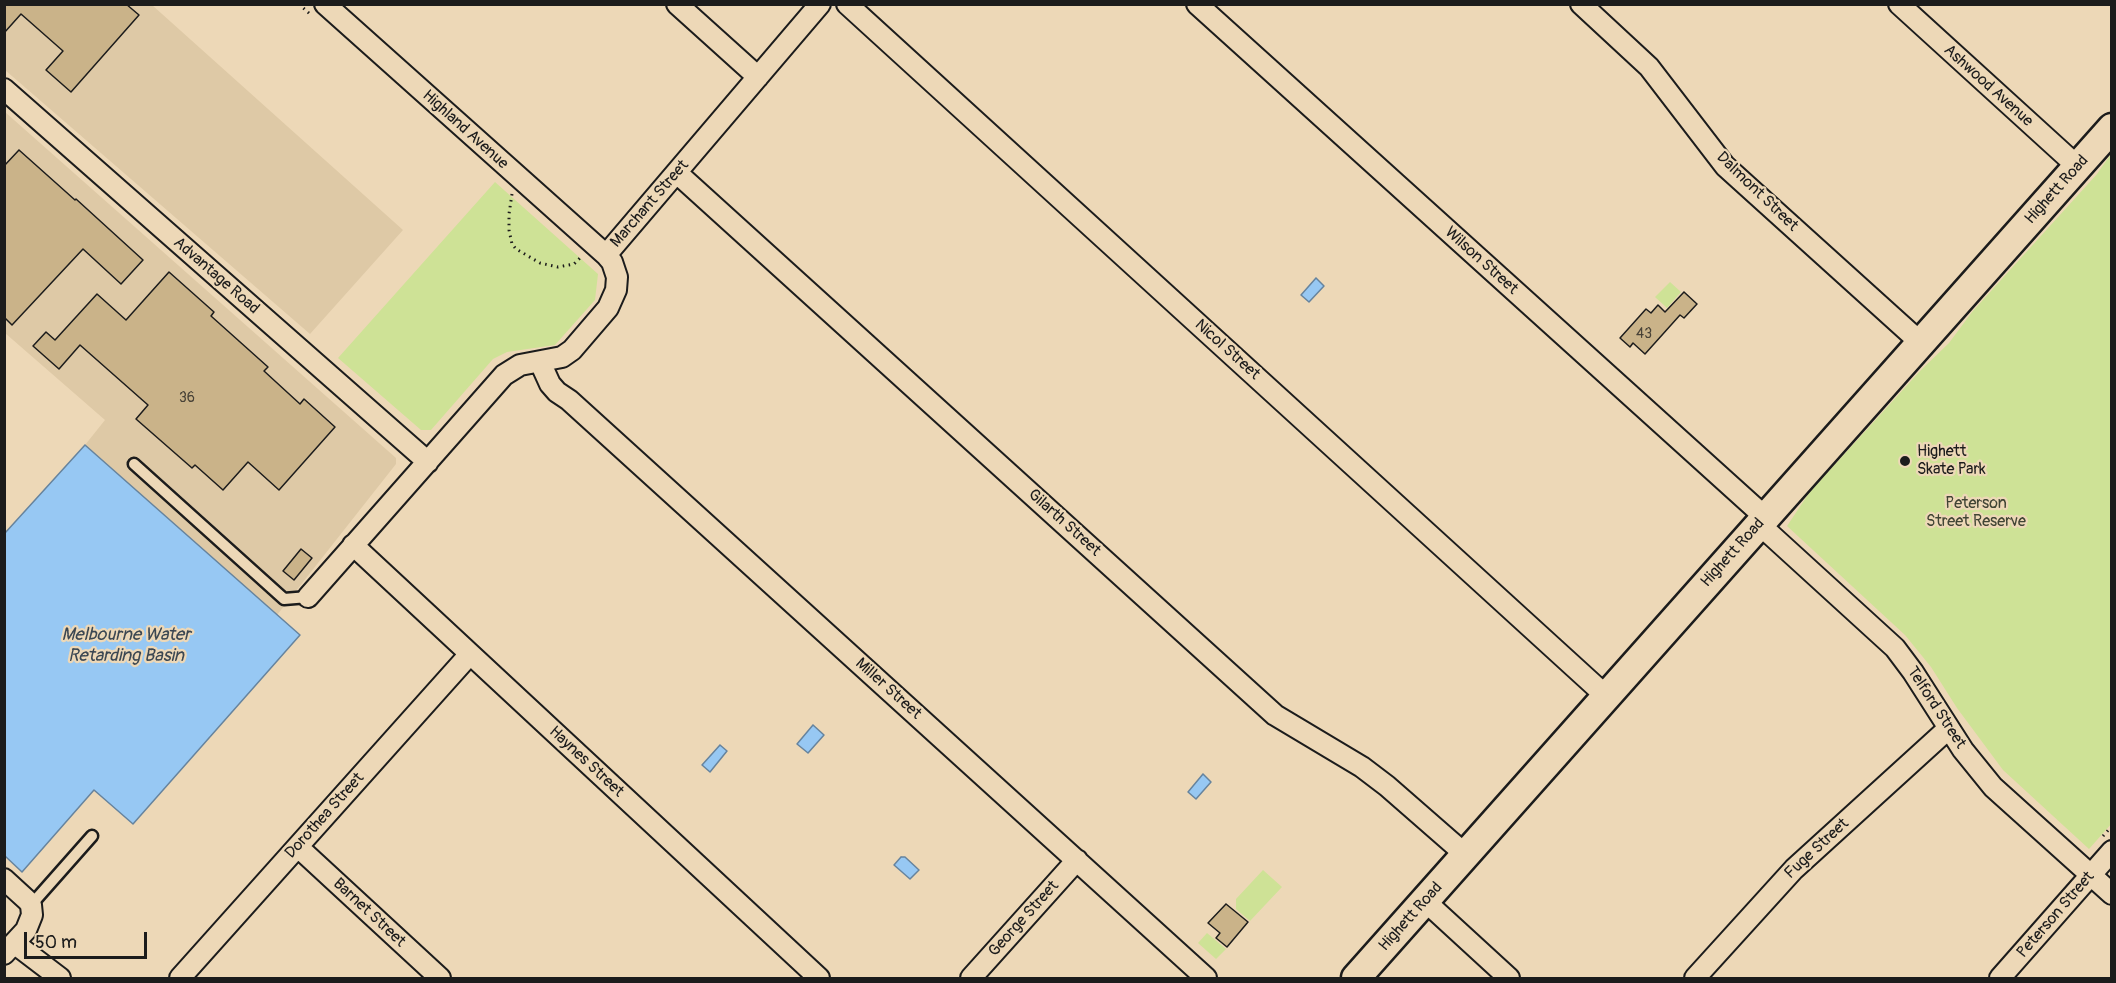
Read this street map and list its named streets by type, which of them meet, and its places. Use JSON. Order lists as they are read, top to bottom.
{
  "streets": {
    "street": [
      "Ashwood Avenue",
      "Highland Avenue",
      "Highett Road",
      "Dalmont Street",
      "Marchant Street",
      "Wilson Street",
      "Advantage Road",
      "Nicol Street",
      "Gilarth Street",
      "Miller Street",
      "Telford Street",
      "Haynes Street",
      "Dorothea Street",
      "Fuge Street",
      "Barnet Street",
      "Peterson Street",
      "George Street"
    ]
  },
  "crossings": [
    ["Ashwood Avenue", "Highett Road"],
    ["Highland Avenue", "Marchant Street"],
    ["Highett Road", "Dalmont Street"],
    ["Highett Road", "Wilson Street"],
    ["Highett Road", "Nicol Street"],
    ["Highett Road", "Gilarth Street"],
    ["Highett Road", "Telford Street"],
    ["Marchant Street", "Gilarth Street"],
    ["Wilson Street", "Telford Street"],
    ["Miller Street", "George Street"],
    ["Telford Street", "Fuge Street"],
    ["Telford Street", "Peterson Street"],
    ["Haynes Street", "Dorothea Street"],
    ["Dorothea Street", "Barnet Street"]
  ],
  "water": ["Melbourne Water Retarding Basin"],
  "parks": ["Peterson Street Reserve"],
  "places": ["Highett Skate Park"],
  "house_numbers": ["43", "36"],
  "scale_bar": "50 m"
}
